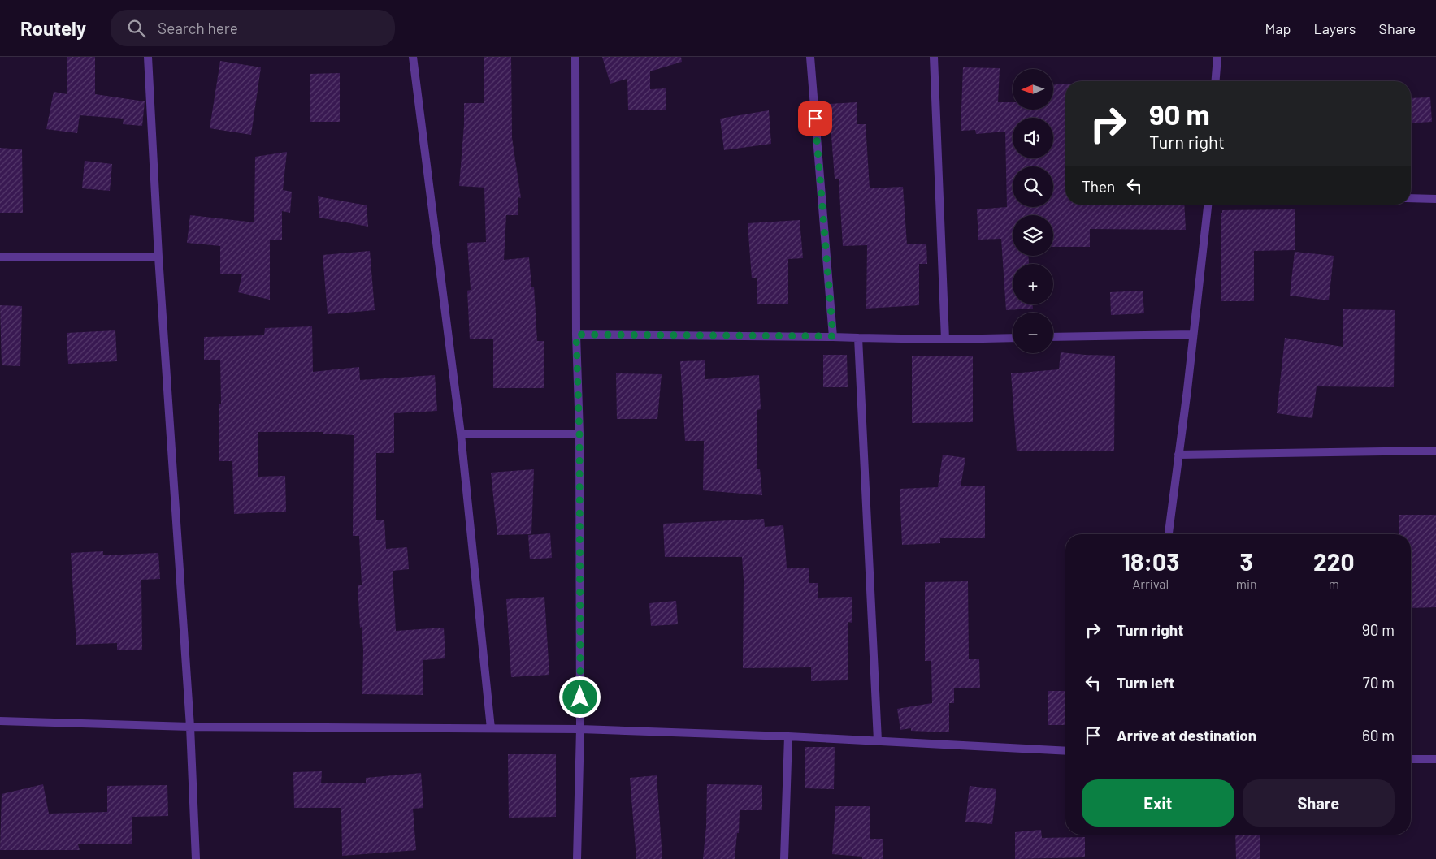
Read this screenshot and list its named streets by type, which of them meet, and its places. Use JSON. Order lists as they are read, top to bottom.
{
  "north": "left",
  "page": {
    "header": "Routely",
    "search": "Search here",
    "nav": ["Map", "Layers", "Share"],
    "map_buttons": ["+", "−"],
    "turn": ["90 m", "Turn right"],
    "then": "Then",
    "eta": [
      "18:03",
      "Arrival",
      "3",
      "min",
      "220",
      "m"
    ],
    "list": [
      {
        "name": "Turn right",
        "value": "90 m"
      },
      {
        "name": "Turn left",
        "value": "70 m"
      },
      {
        "name": "Arrive at destination",
        "value": "60 m"
      }
    ],
    "buttons": ["Exit", "Share"]
  }
}
